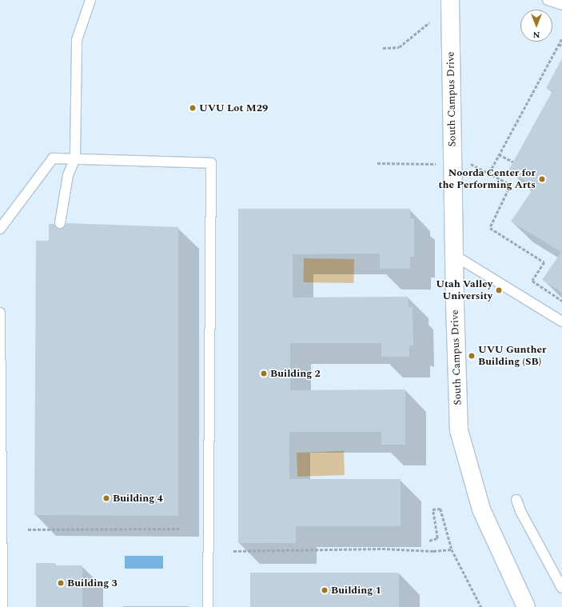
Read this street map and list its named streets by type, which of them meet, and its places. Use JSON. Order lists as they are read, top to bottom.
{
  "streets": {
    "street": ["South Campus Drive"]
  },
  "places": [
    "UVU Lot M29",
    "Noorda Center for the Performing Arts",
    "Utah Valley University",
    "UVU Gunther Building (SB)",
    "Building 2",
    "Building 4",
    "Building 3",
    "Building 1"
  ],
  "north": "bottom"
}
